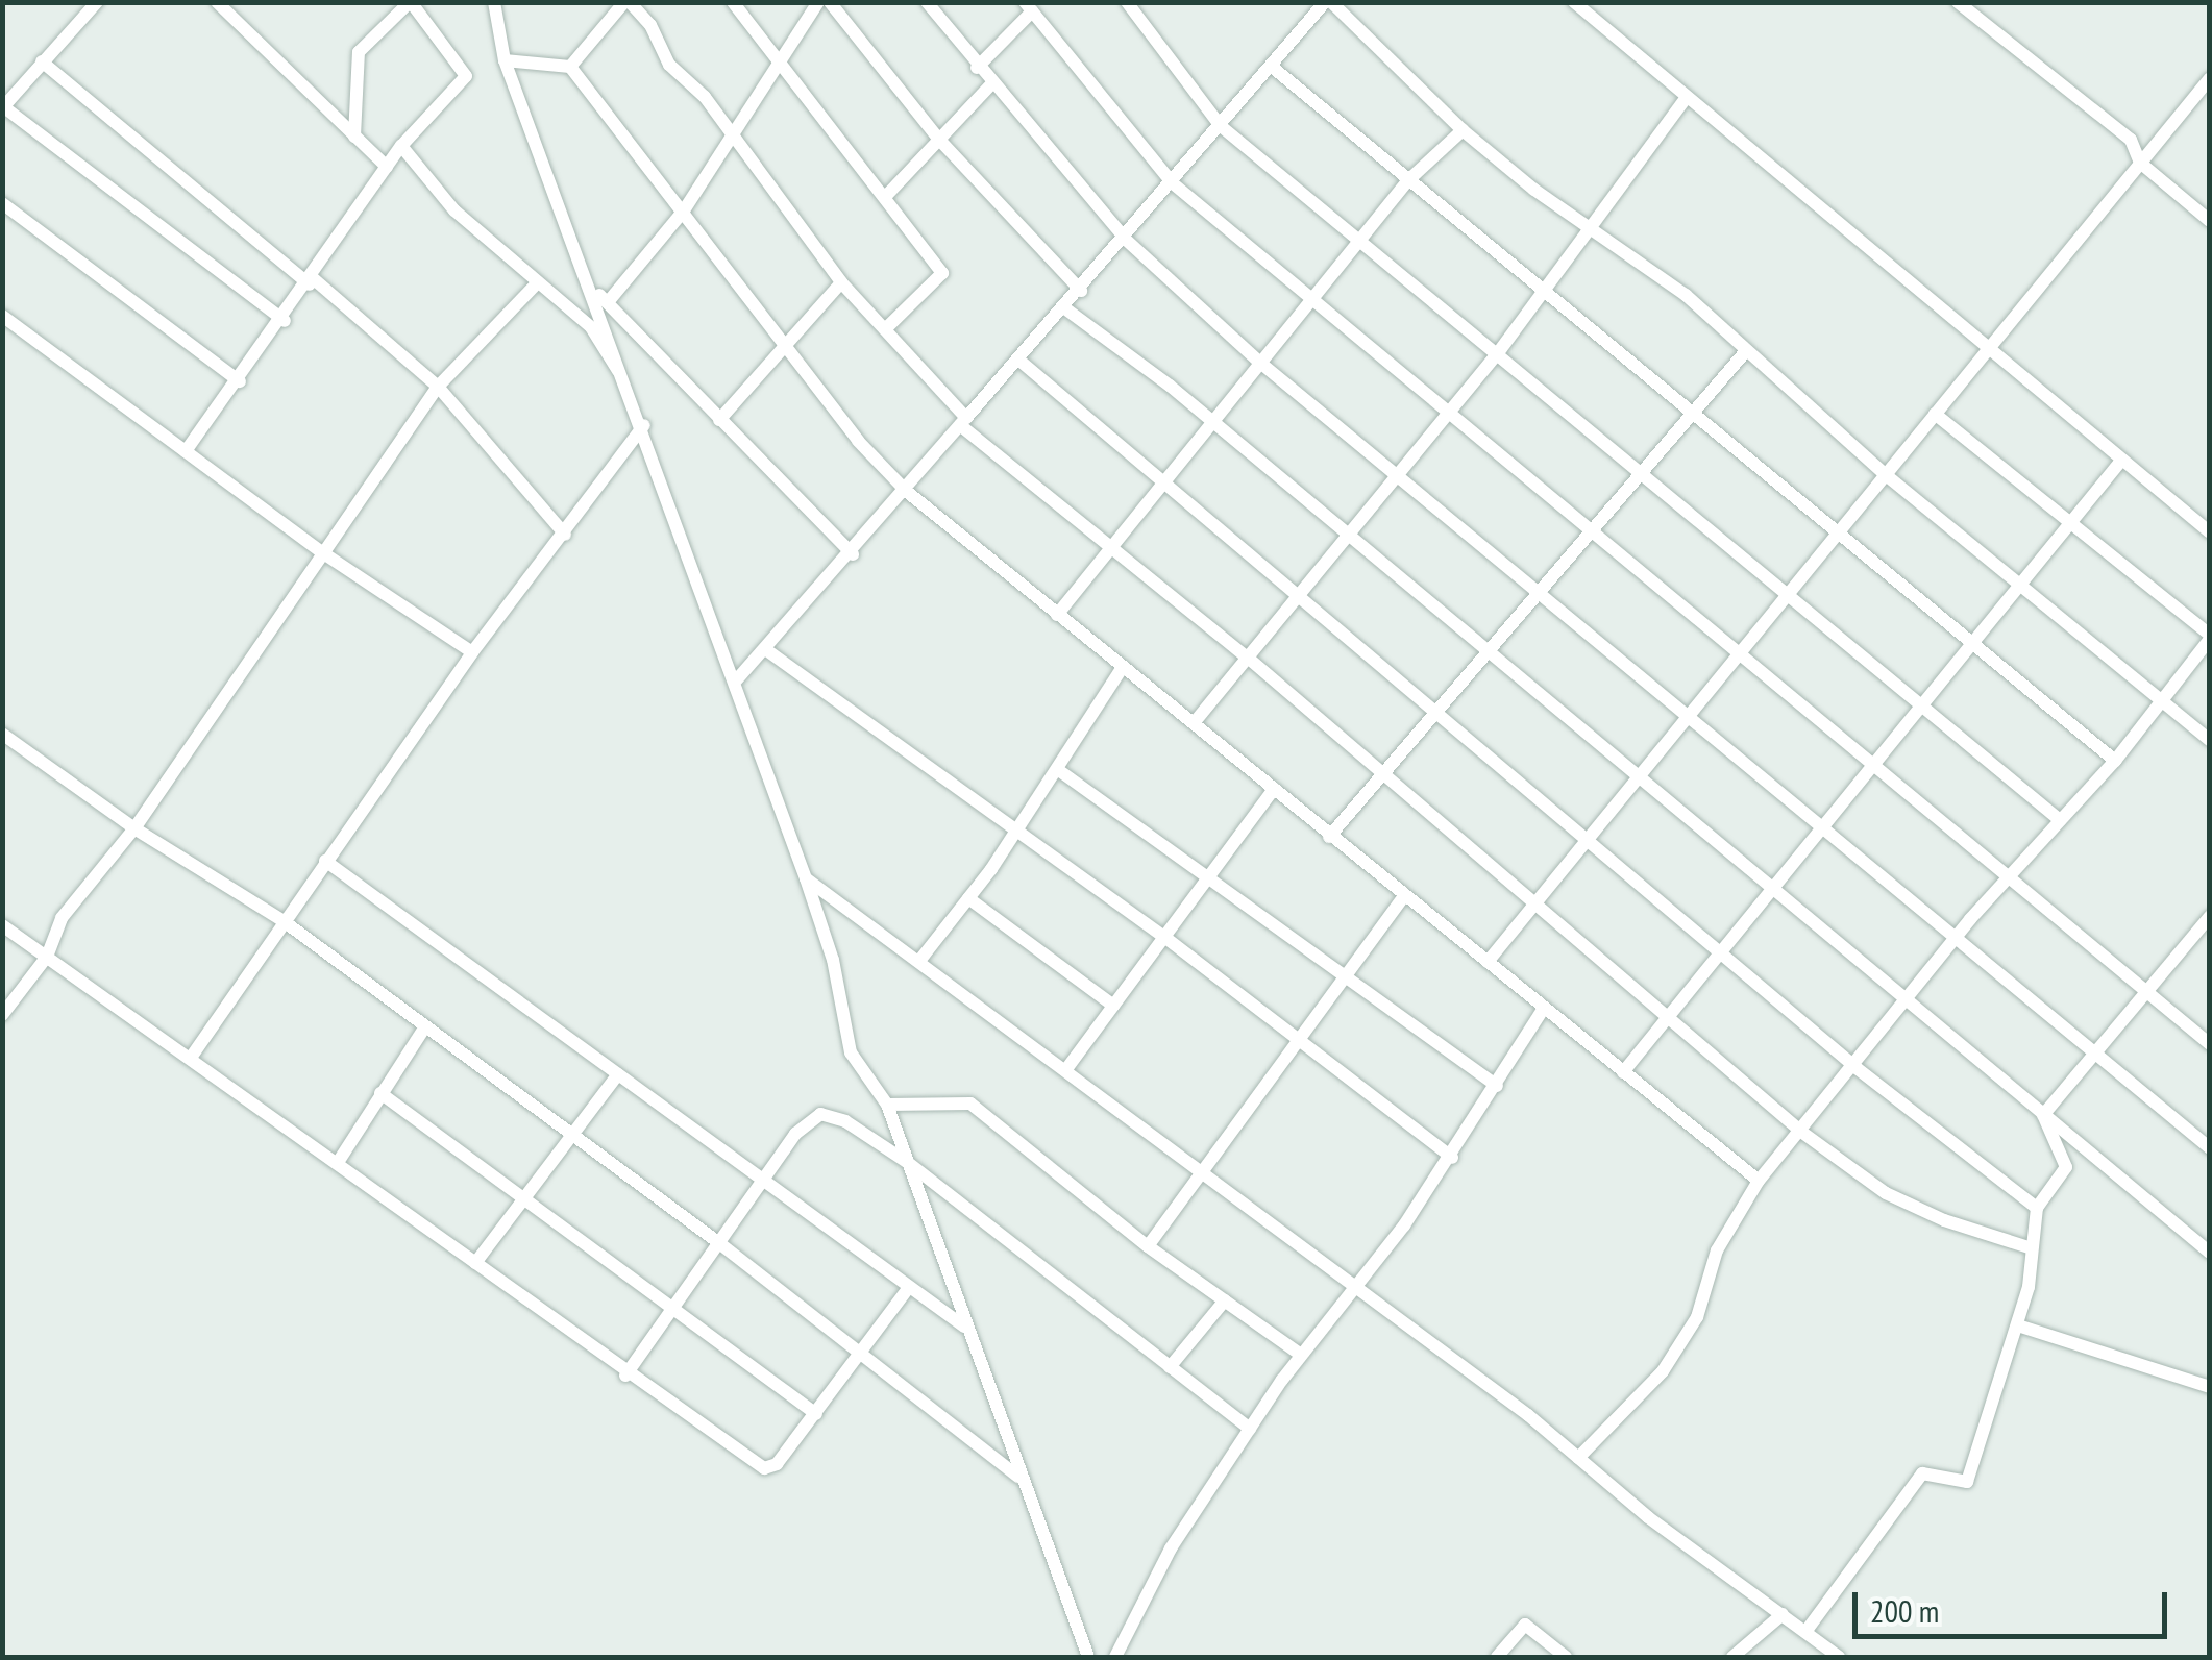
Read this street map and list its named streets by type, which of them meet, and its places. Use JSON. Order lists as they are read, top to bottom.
{
  "scale_bar": "200 m"
}
